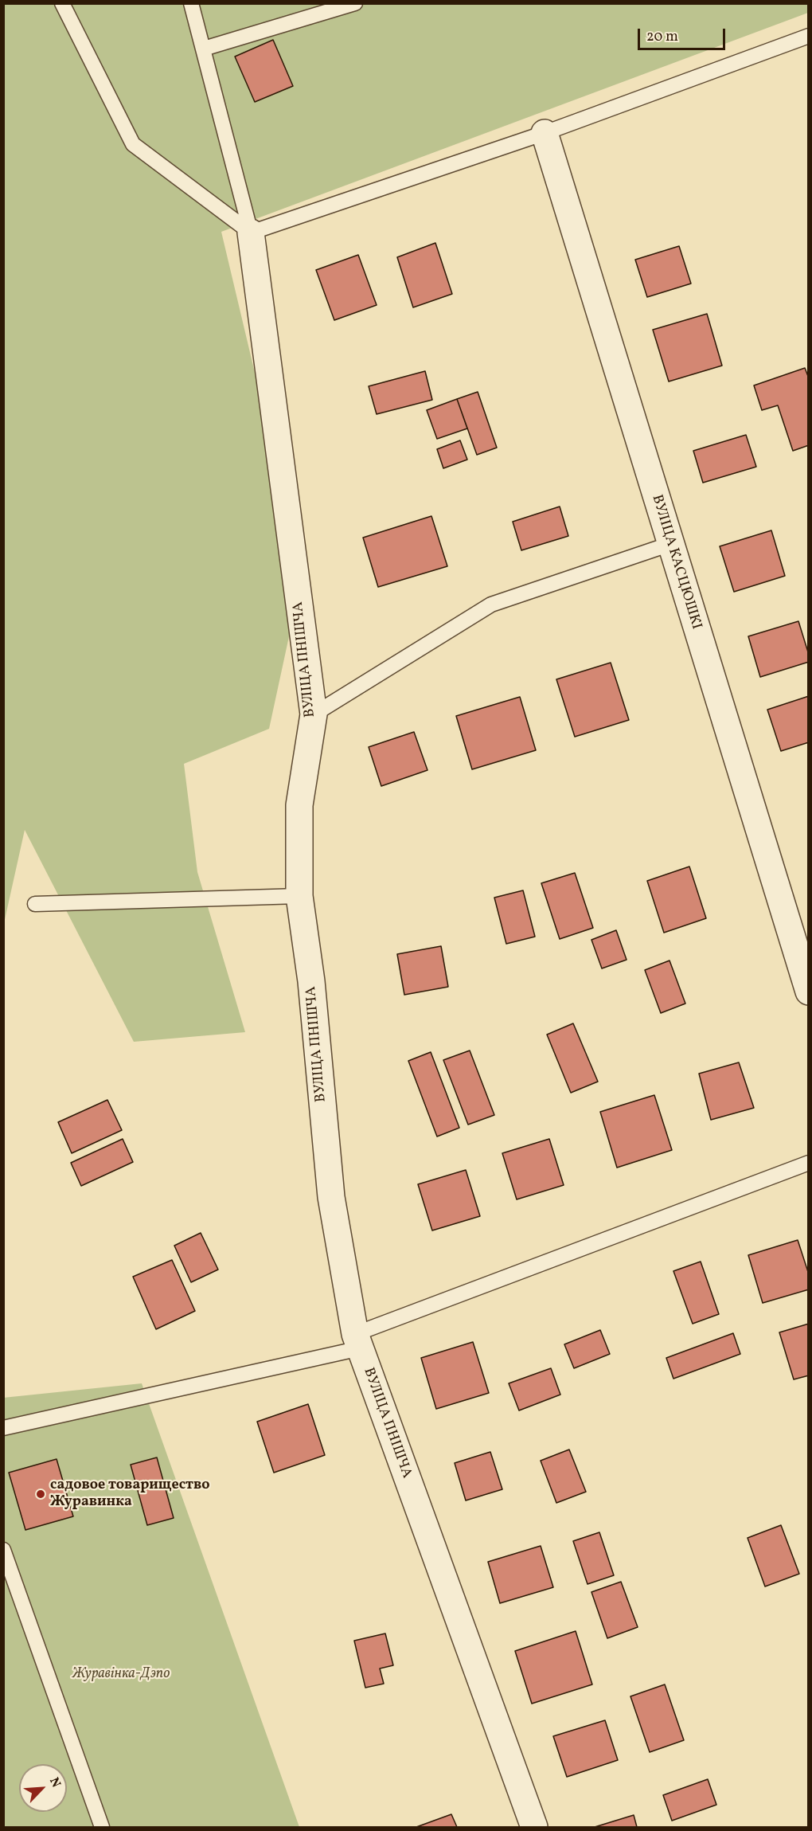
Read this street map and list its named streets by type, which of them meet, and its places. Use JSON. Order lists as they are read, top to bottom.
{
  "streets": {
    "street": ["ВУЛІЦА КАСЦЮШКІ", "ВУЛІЦА ПНІШЧА"]
  },
  "parks": ["Журавінка-Дэпо"],
  "places": ["садовое товарищество Журавинка"],
  "scale_bar": "20 m",
  "north": "top right"
}
